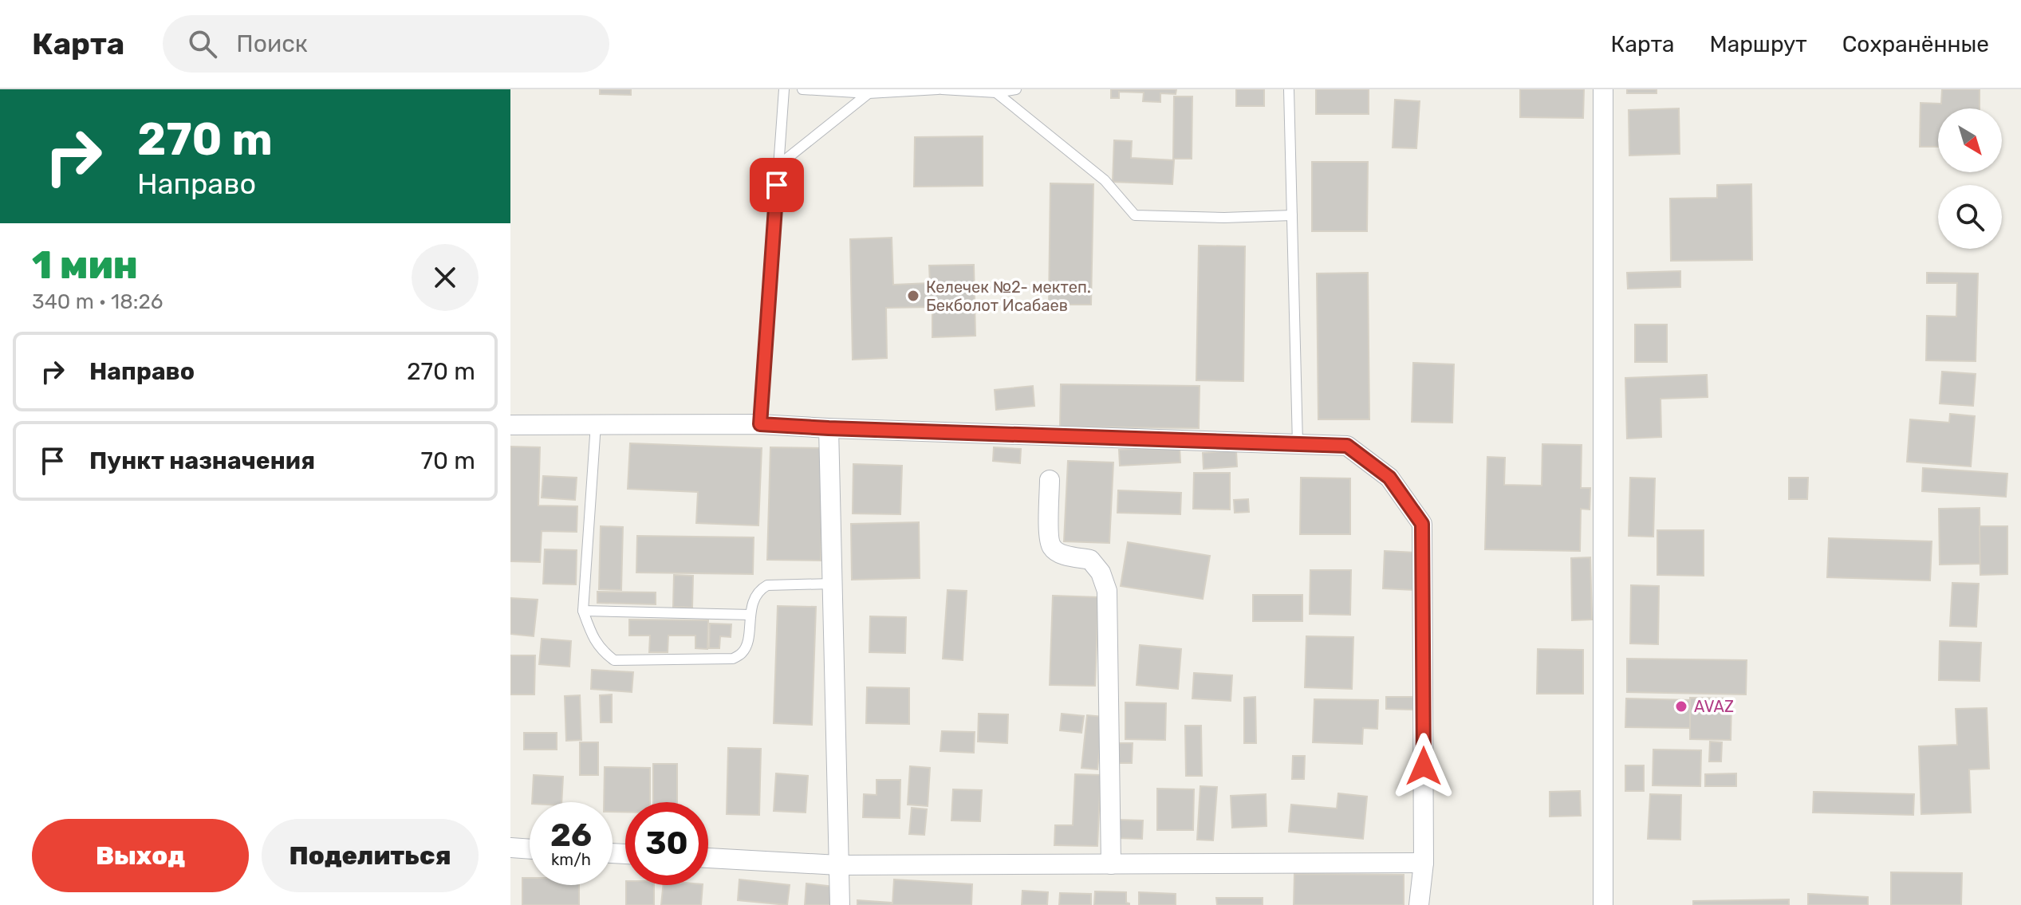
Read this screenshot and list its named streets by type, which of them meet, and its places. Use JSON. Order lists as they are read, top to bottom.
{
  "places": ["Келечек №2- мектеп. Бекболот Исабаев", "AVAZ"],
  "north": "bottom right",
  "page": {
    "header": "Карта",
    "search": "Поиск",
    "nav": ["Карта", "Маршрут", "Сохранённые"],
    "turn": ["270 m", "Направо"],
    "heading": ["1 мин", "340 m · 18:26"],
    "list": [
      {
        "name": "Направо",
        "value": "270 m"
      },
      {
        "name": "Пункт назначения",
        "value": "70 m"
      }
    ],
    "speed": "26 km/h",
    "limit": "30",
    "buttons": ["Выход", "Поделиться"]
  }
}
